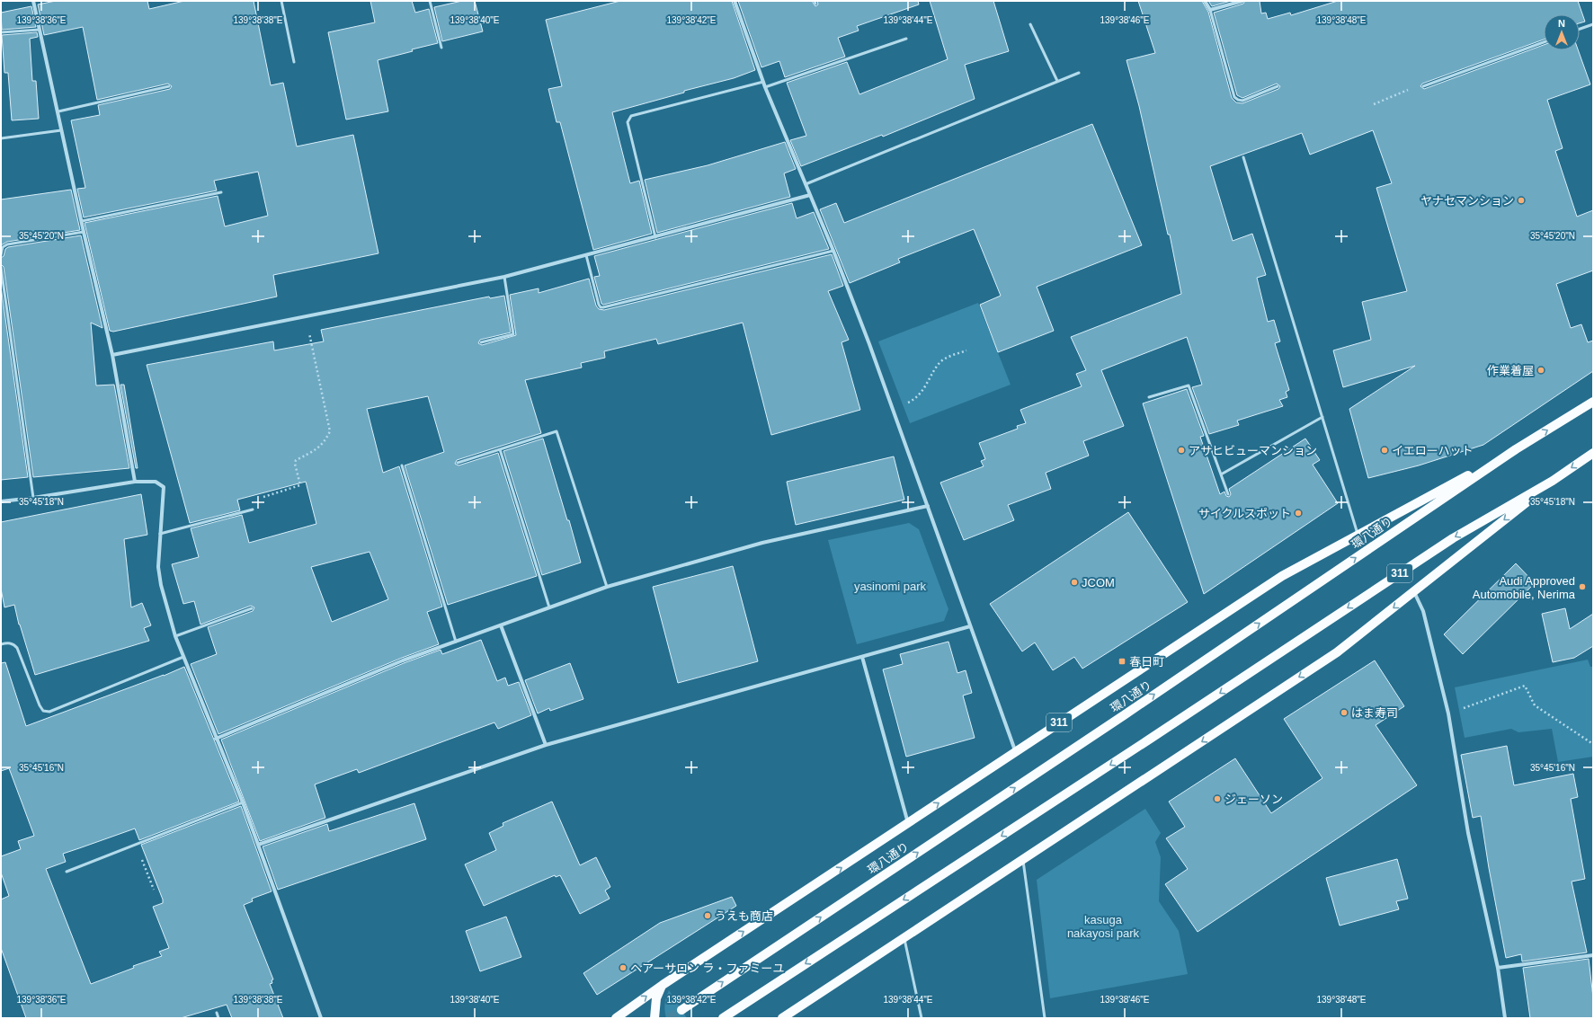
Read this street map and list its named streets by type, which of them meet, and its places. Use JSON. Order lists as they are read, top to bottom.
{
  "streets": {
    "main road": ["環八通り", "311"]
  },
  "crossings": [
    ["環八通り", "311"]
  ],
  "parks": ["yasinomi park", "kasuga nakayosi park"],
  "places": {
    "other": [
      "ヤナセマンション",
      "作業着屋",
      "アサヒビューマンション",
      "イエローハット",
      "サイクルスポット",
      "JCOM",
      "Audi Approved Automobile, Nerima",
      "はま寿司",
      "ジェーソン",
      "うえも商店",
      "ヘアーサロン ラ・ファミーユ"
    ],
    "transit": ["春日町"]
  },
  "north": "top",
  "coordinates": [
    "139°38'36\"E",
    "139°38'38\"E",
    "139°38'40\"E",
    "139°38'42\"E",
    "139°38'44\"E",
    "139°38'46\"E",
    "139°38'48\"E",
    "35°45'20\"N",
    "35°45'18\"N",
    "35°45'16\"N"
  ]
}
